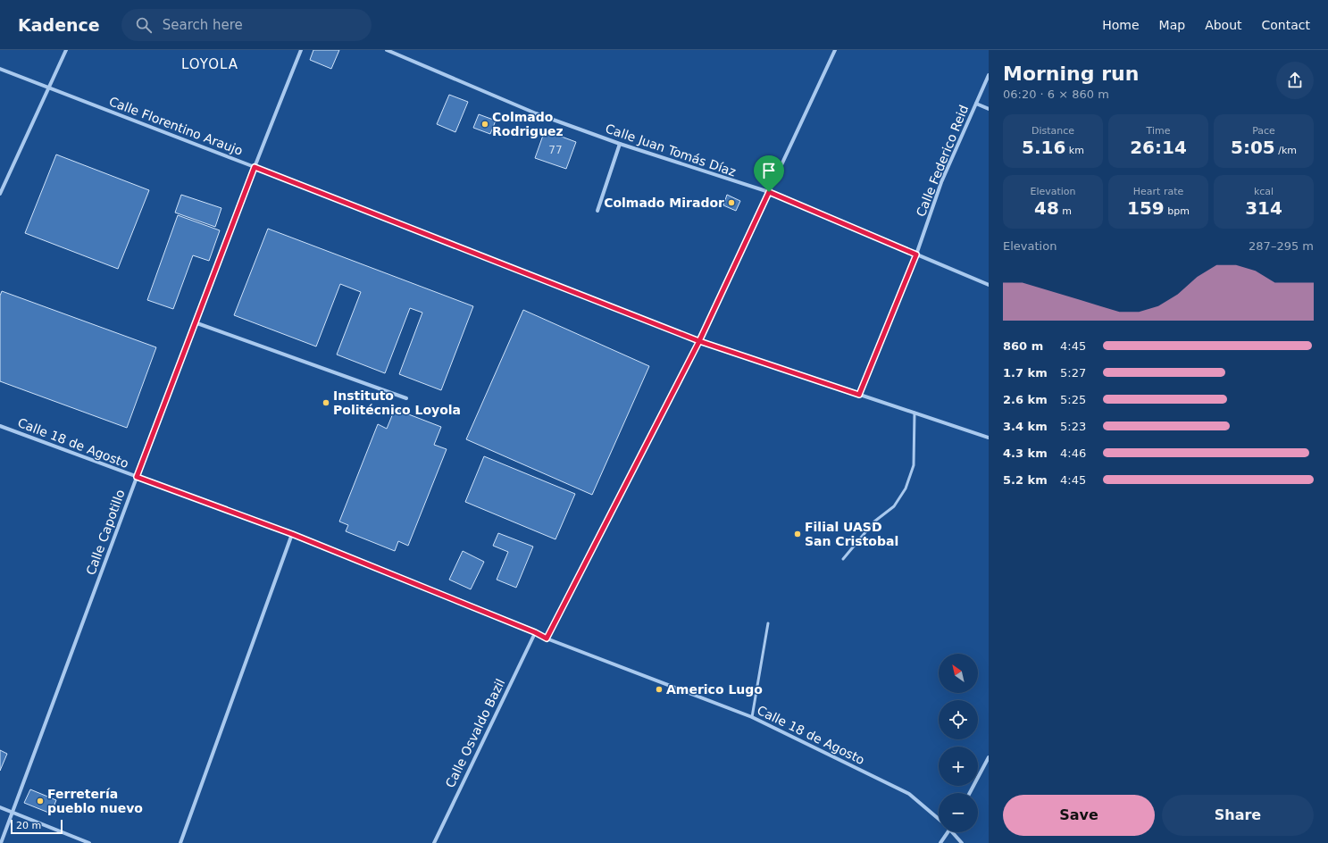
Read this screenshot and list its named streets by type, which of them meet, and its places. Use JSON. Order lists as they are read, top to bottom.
{
  "streets": {
    "street": [
      "Calle Florentino Araujo",
      "Calle Juan Tomás Díaz",
      "Calle Federico Reid",
      "Calle 18 de Agosto",
      "Calle Capotillo",
      "Calle Osvaldo Bazil"
    ]
  },
  "crossings": [
    ["Calle Florentino Araujo", "Calle Federico Reid"],
    ["Calle Florentino Araujo", "Calle Capotillo"],
    ["Calle Juan Tomás Díaz", "Calle Federico Reid"],
    ["Calle 18 de Agosto", "Calle Capotillo"],
    ["Calle 18 de Agosto", "Calle Osvaldo Bazil"]
  ],
  "districts": ["LOYOLA"],
  "places": [
    "Colmado Rodriguez",
    "Colmado Mirador",
    "Instituto Politécnico Loyola",
    "Filial UASD San Cristobal",
    "Americo Lugo",
    "Ferretería pueblo nuevo"
  ],
  "house_numbers": ["77"],
  "scale_bar": "20 m",
  "north": "top left",
  "page": {
    "header": "Kadence",
    "search": "Search here",
    "nav": [
      "Home",
      "Map",
      "About",
      "Contact"
    ],
    "heading": ["Morning run", "06:20 · 6 × 860 m"],
    "stats": [
      ["Distance", "5.16 km"],
      ["Time", "26:14"],
      ["Pace", "5:05 /km"],
      ["Elevation", "48 m"],
      ["Heart rate", "159 bpm"],
      ["kcal", "314"]
    ],
    "chart": ["Elevation", "287–295 m"],
    "list": [
      {
        "name": "860 m",
        "note": "4:45"
      },
      {
        "name": "1.7 km",
        "note": "5:27"
      },
      {
        "name": "2.6 km",
        "note": "5:25"
      },
      {
        "name": "3.4 km",
        "note": "5:23"
      },
      {
        "name": "4.3 km",
        "note": "4:46"
      },
      {
        "name": "5.2 km",
        "note": "4:45"
      }
    ],
    "map_buttons": ["+", "−"],
    "buttons": ["Save", "Share"],
    "scale": "20 m"
  }
}
